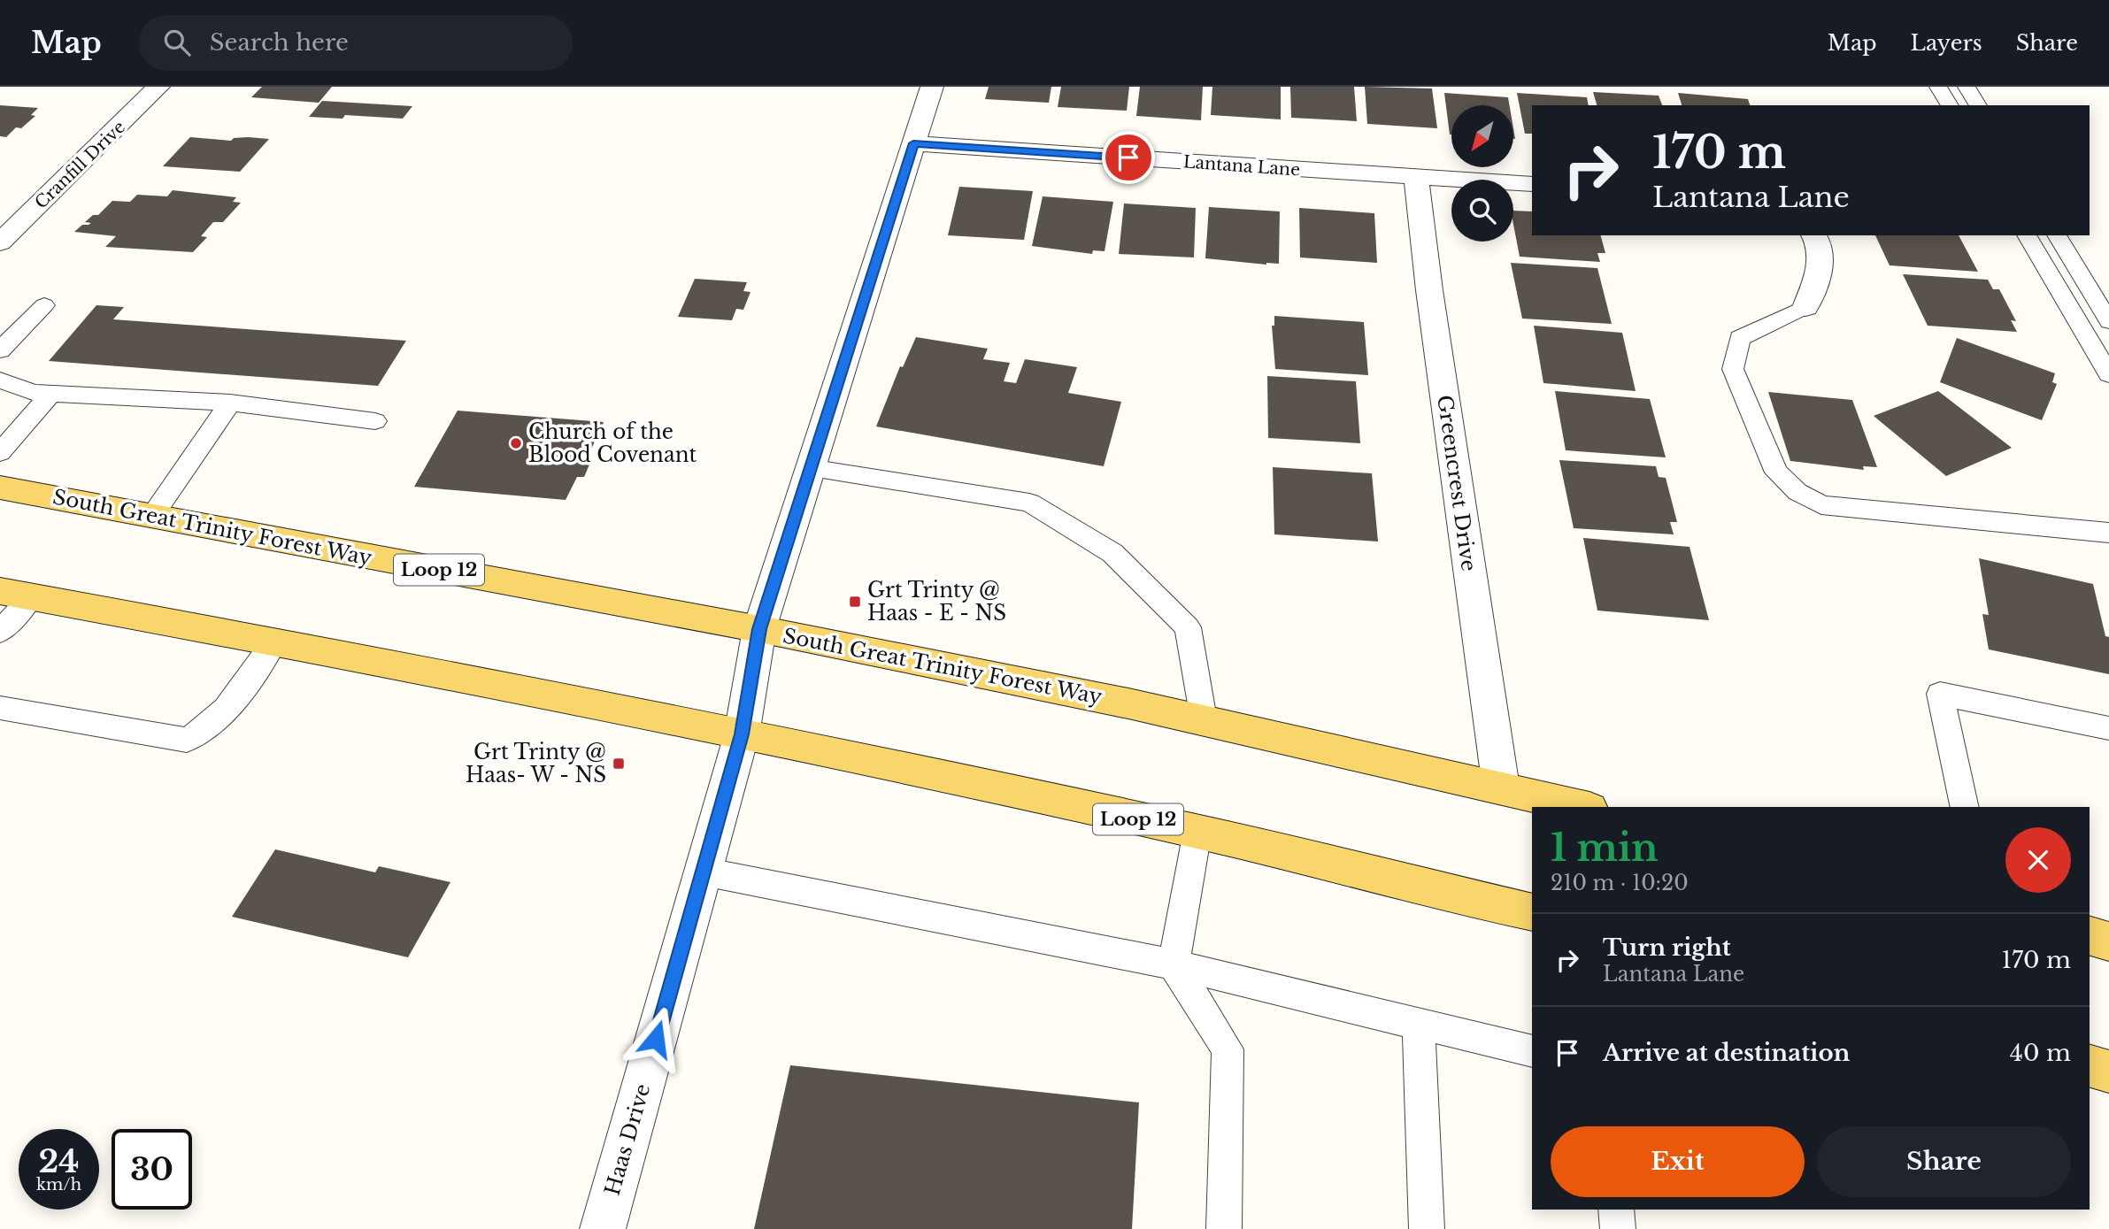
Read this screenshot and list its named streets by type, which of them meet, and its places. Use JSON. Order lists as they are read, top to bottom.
{
  "streets": {
    "main road": ["South Great Trinity Forest Way", "Loop 12"],
    "street": [
      "Cranfill Drive",
      "Lantana Lane",
      "Greencrest Drive",
      "Haas Drive"
    ]
  },
  "crossings": [
    ["Lantana Lane", "Greencrest Drive"],
    ["Lantana Lane", "Haas Drive"],
    ["Greencrest Drive", "South Great Trinity Forest Way"],
    ["South Great Trinity Forest Way", "Haas Drive"],
    ["Loop 12", "Haas Drive"]
  ],
  "places": {
    "other": ["Church of the Blood Covenant"],
    "transit": ["Grt Trinty @ Haas - E - NS", "Grt Trinty @ Haas- W - NS"]
  },
  "north": "bottom left",
  "page": {
    "header": "Map",
    "search": "Search here",
    "nav": ["Map", "Layers", "Share"],
    "turn": ["170 m", "Lantana Lane"],
    "heading": ["1 min", "210 m · 10:20"],
    "list": [
      {
        "name": "Turn right",
        "note": "Lantana Lane",
        "value": "170 m"
      },
      {
        "name": "Arrive at destination",
        "value": "40 m"
      }
    ],
    "buttons": ["Exit", "Share"],
    "speed": "24 km/h",
    "limit": "30"
  }
}
